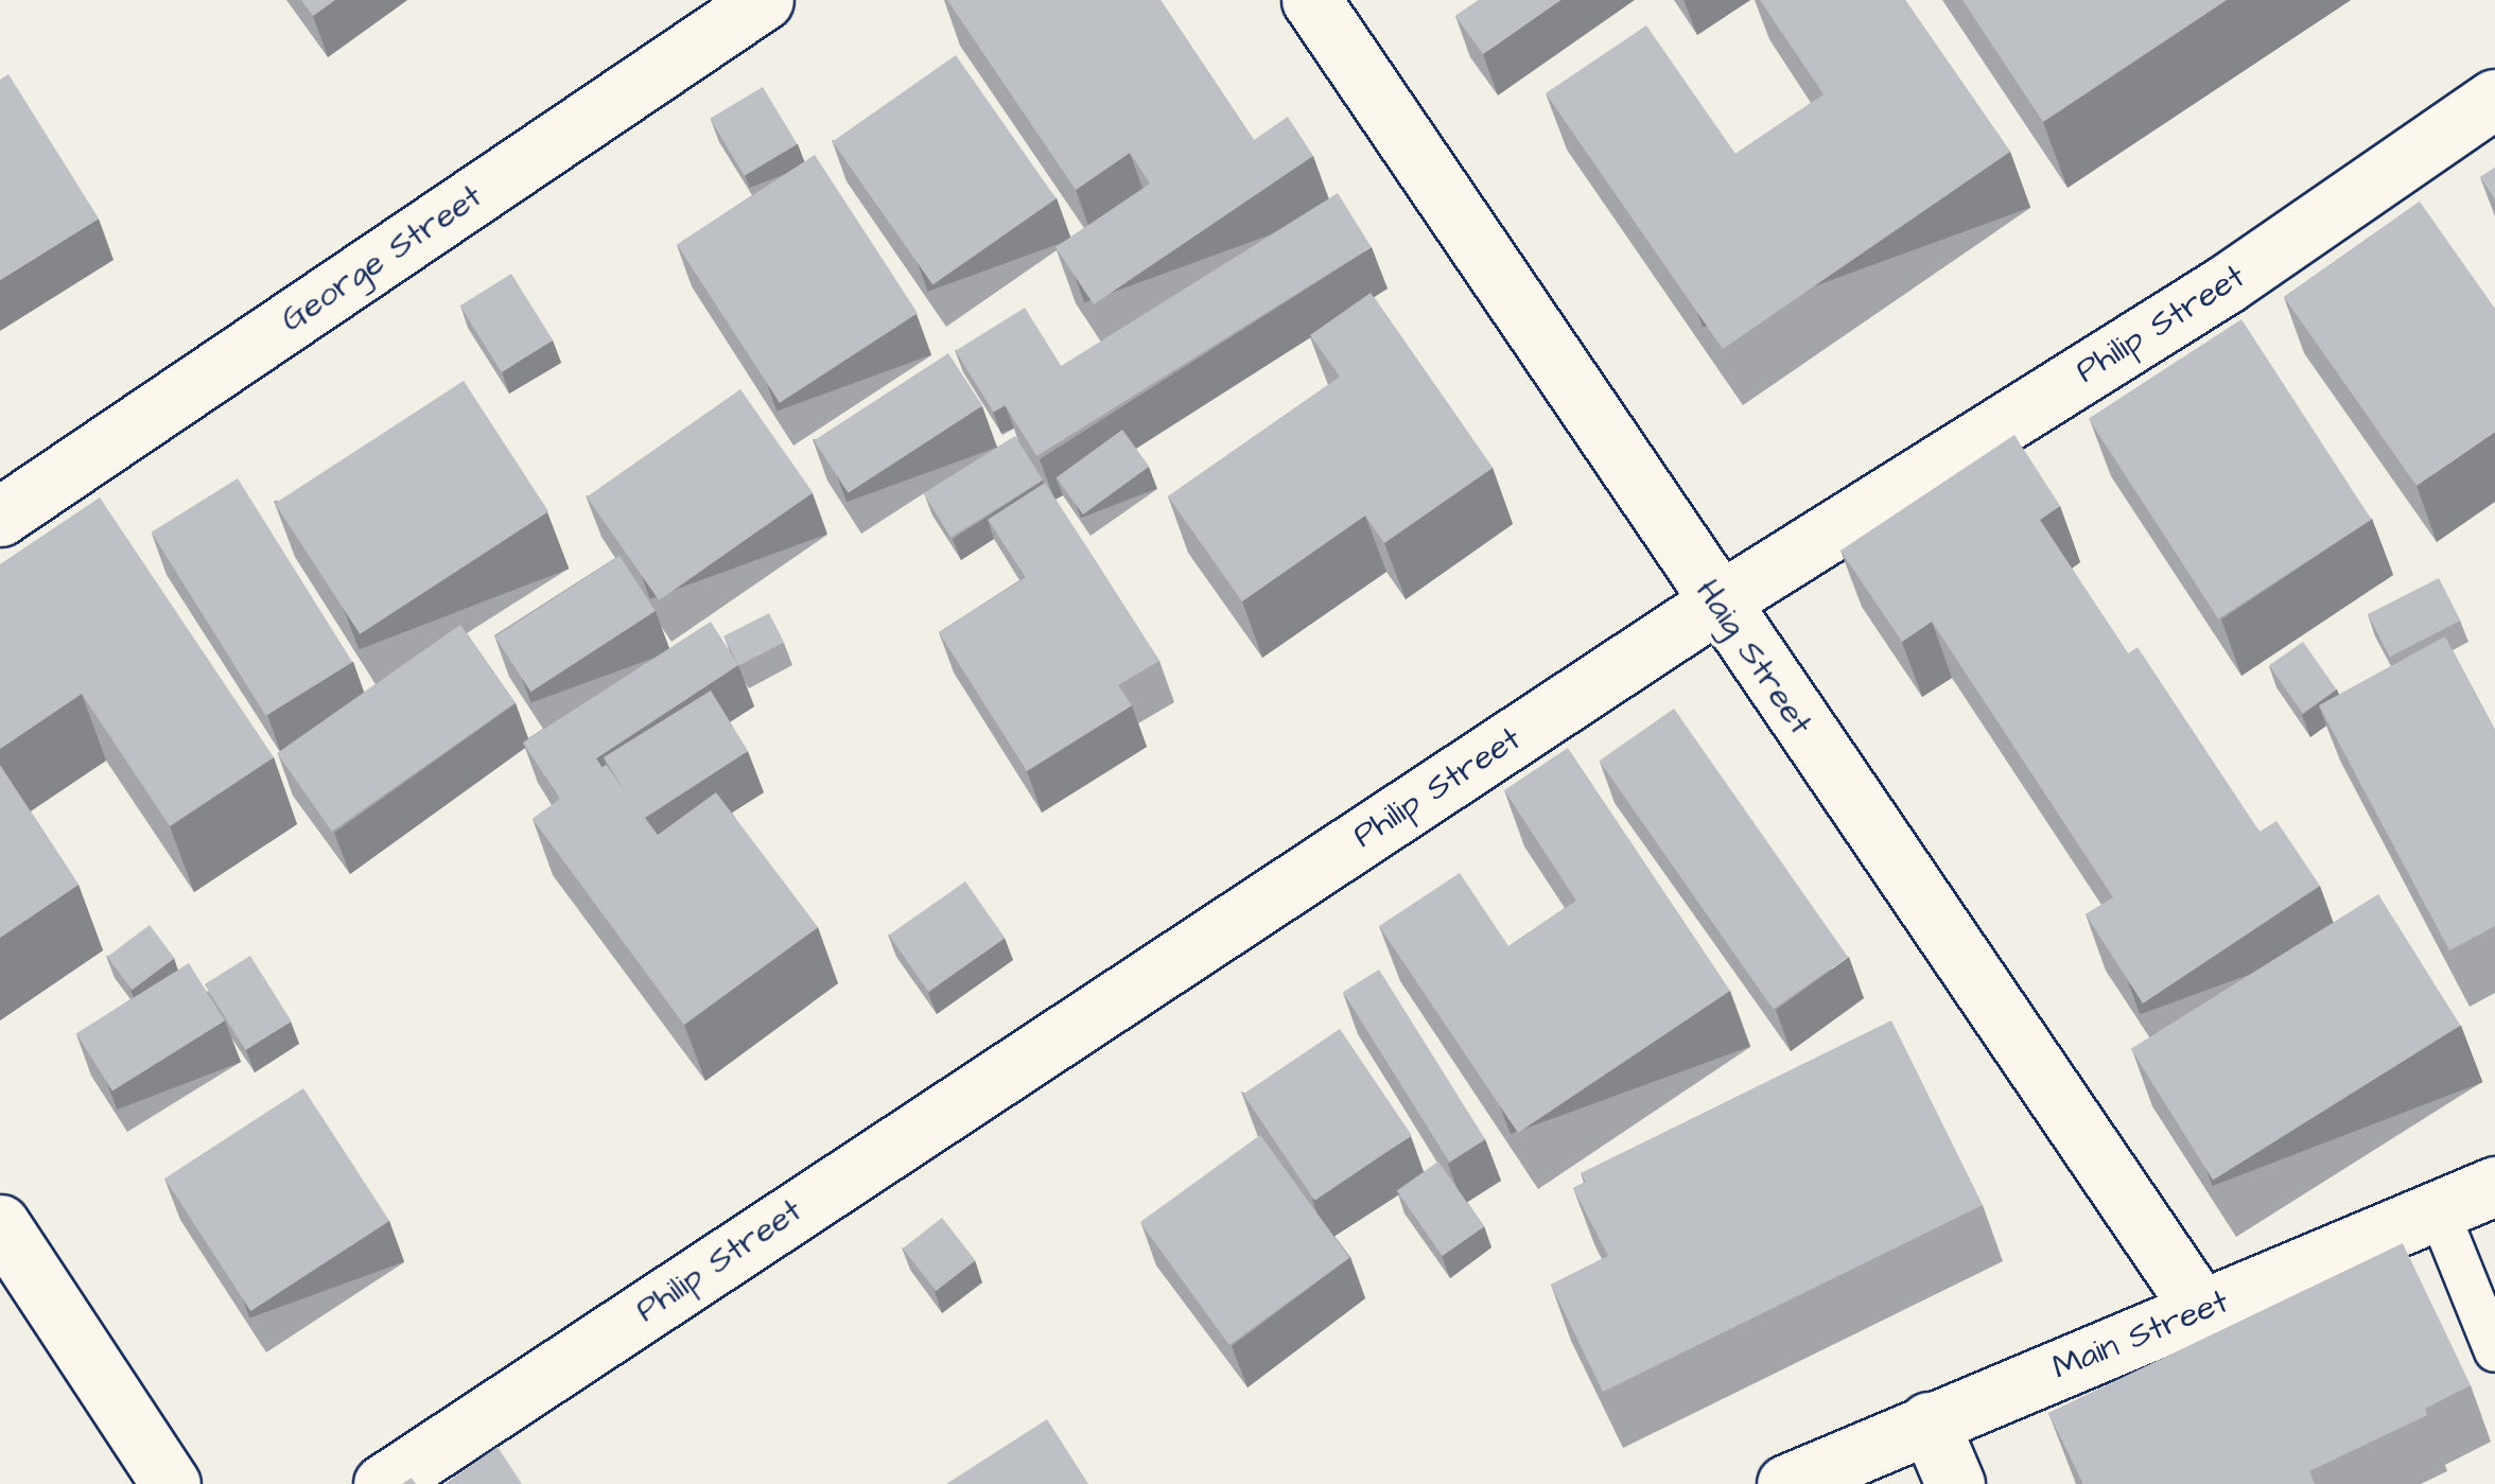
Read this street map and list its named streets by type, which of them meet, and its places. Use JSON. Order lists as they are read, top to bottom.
{
  "streets": {
    "street": [
      "George Street",
      "Philip Street",
      "Haig Street",
      "Main Street"
    ]
  },
  "crossings": [
    ["Philip Street", "Haig Street"],
    ["Haig Street", "Main Street"]
  ]
}
